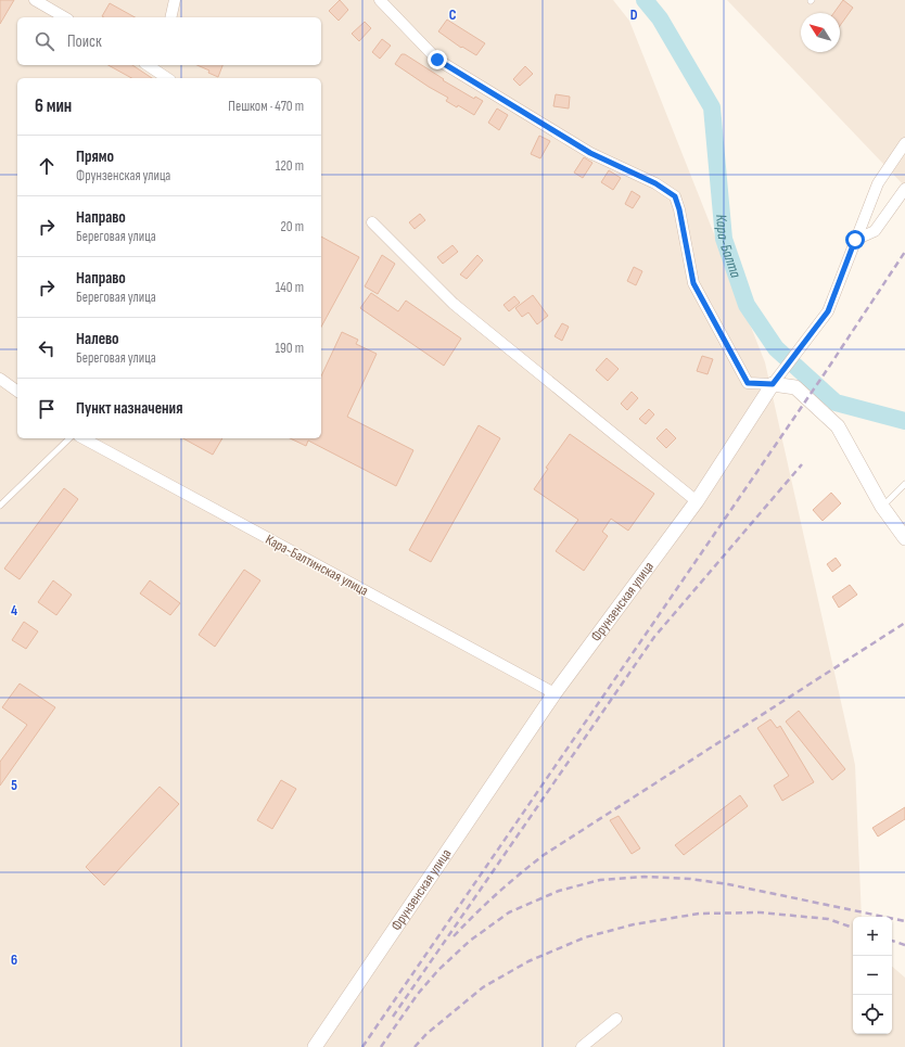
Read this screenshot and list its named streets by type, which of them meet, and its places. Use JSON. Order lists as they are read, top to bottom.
{
  "streets": {
    "street": ["Кара-Балтинская улица", "Фрунзенская улица"]
  },
  "crossings": [
    ["Кара-Балтинская улица", "Фрунзенская улица"]
  ],
  "water": ["Кара-Балта"],
  "north": "top left",
  "page": {
    "search": "Поиск",
    "heading": ["6 мин", "Пешком · 470 m"],
    "list": [
      ["Прямо", "Фрунзенская улица", "120 m"],
      ["Направо", "Береговая улица", "20 m"],
      ["Направо", "Береговая улица", "140 m"],
      ["Налево", "Береговая улица", "190 m"],
      "Пункт назначения"
    ],
    "map_buttons": ["+", "−"]
  },
  "grid": {
    "columns": ["C", "D"],
    "rows": ["4", "5", "6"]
  }
}
